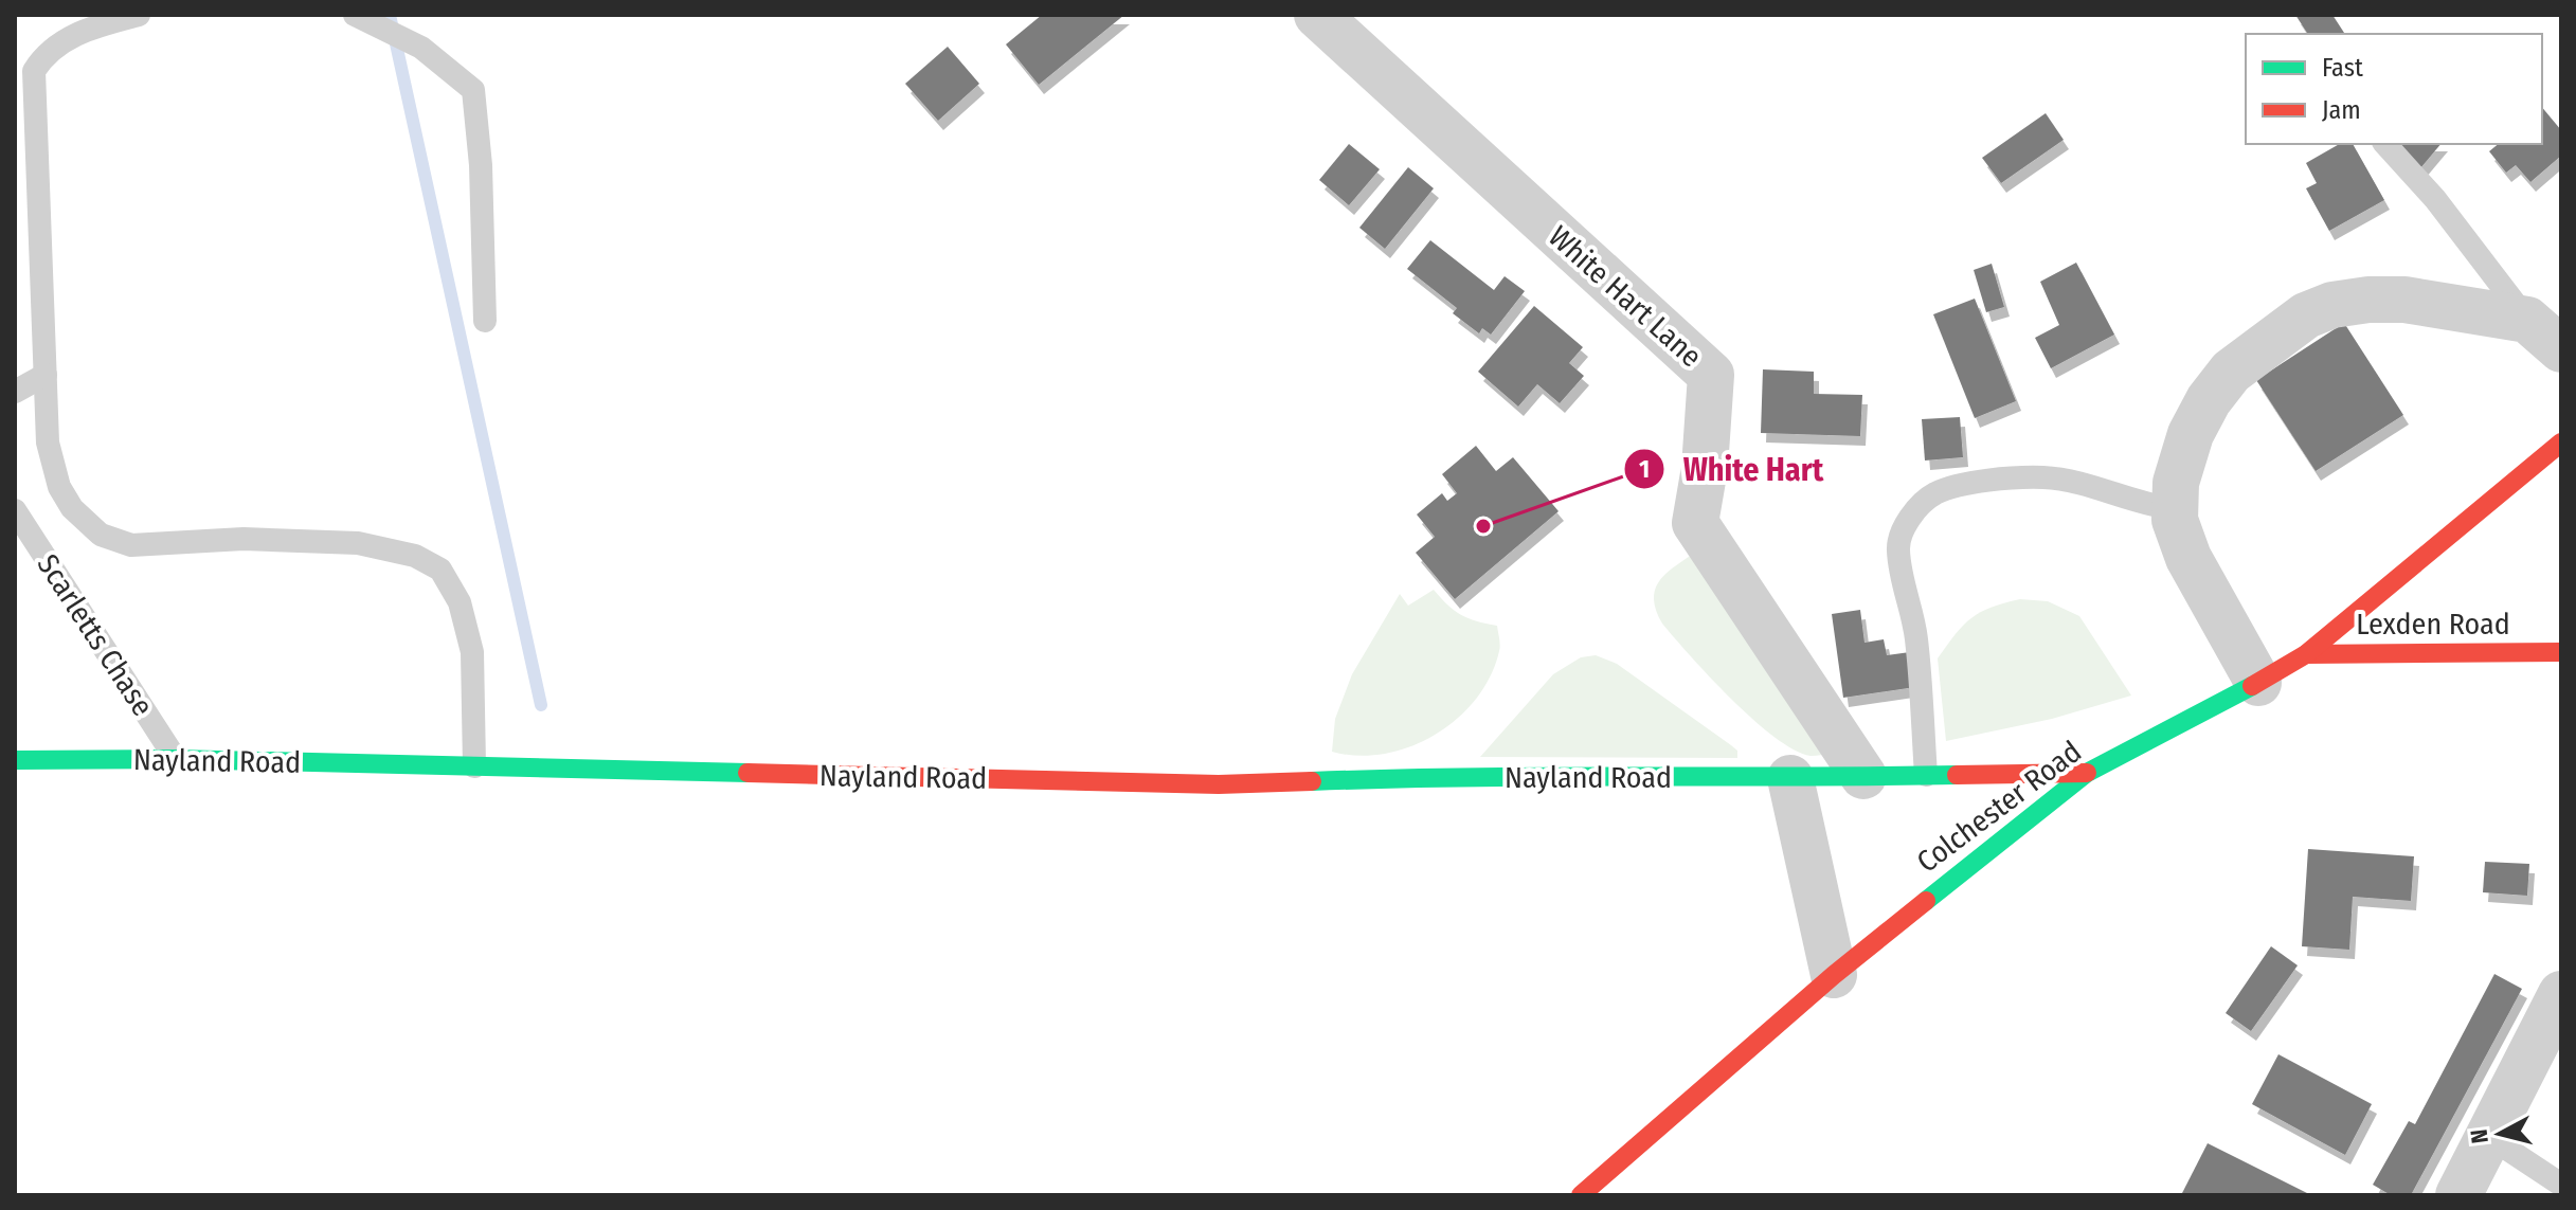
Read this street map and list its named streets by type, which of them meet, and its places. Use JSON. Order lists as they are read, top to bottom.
{
  "streets": {
    "street": [
      "White Hart Lane",
      "Lexden Road",
      "Nayland Road",
      "Colchester Road"
    ],
    "lane": ["Scarletts Chase"]
  },
  "crossings": [
    ["White Hart Lane", "Nayland Road"],
    ["Lexden Road", "Colchester Road"],
    ["Scarletts Chase", "Nayland Road"],
    ["Nayland Road", "Colchester Road"]
  ],
  "places": ["White Hart"],
  "legend": ["Fast", "Jam"],
  "north": "left"
}
